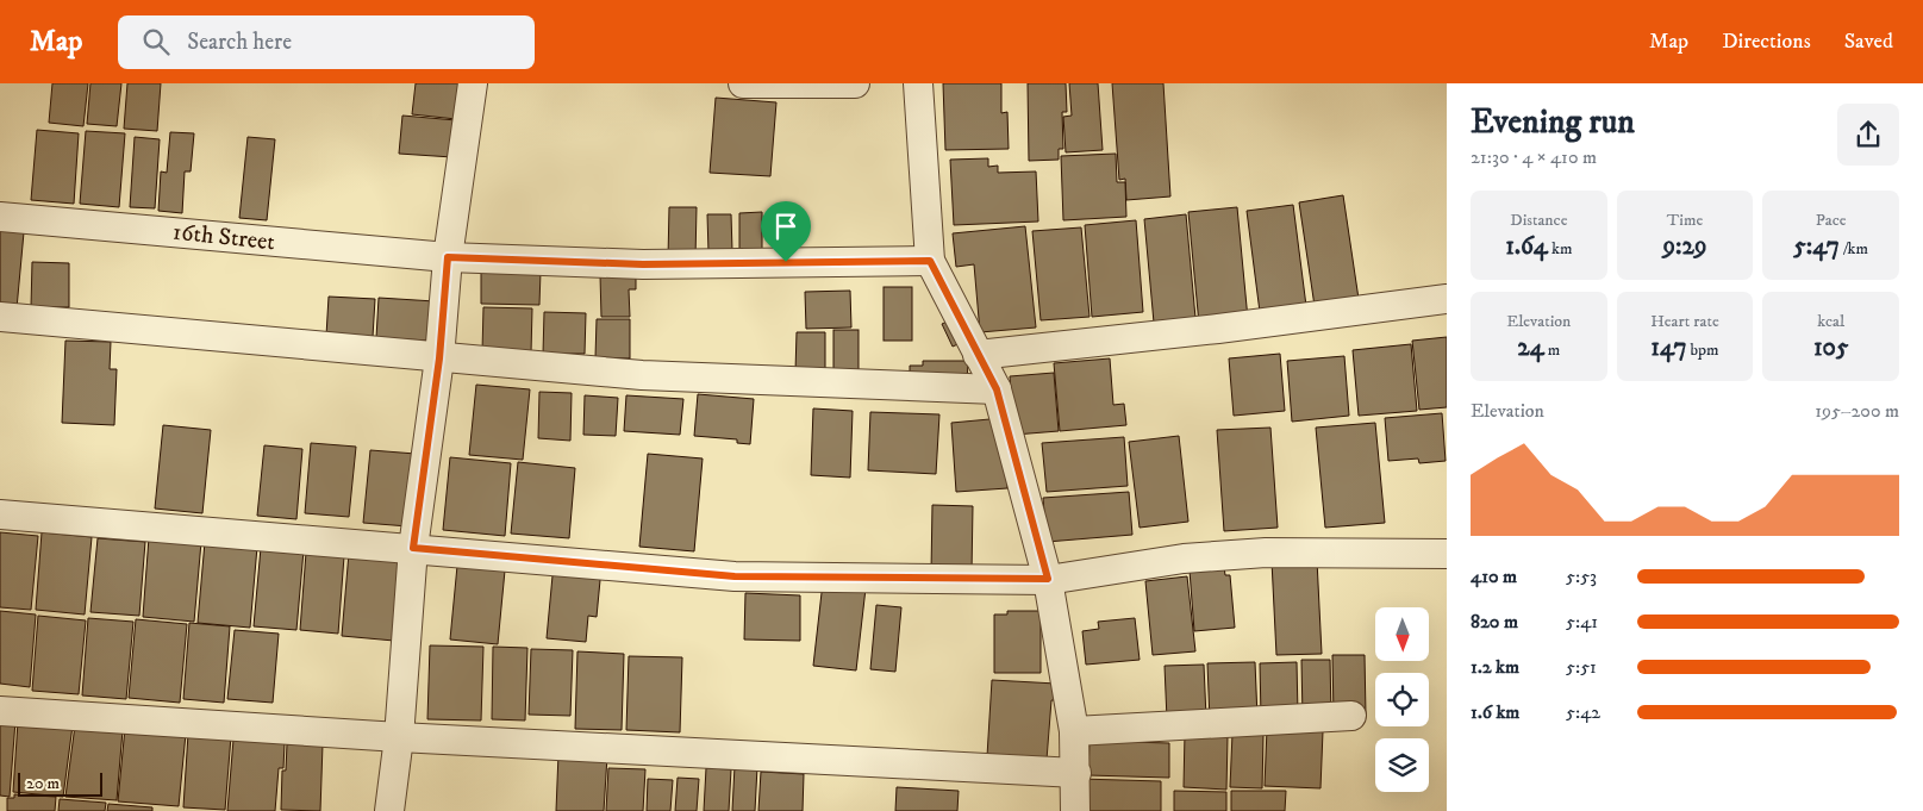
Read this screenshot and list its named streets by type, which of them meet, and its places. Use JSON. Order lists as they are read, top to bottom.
{
  "streets": {
    "street": ["16th Street"]
  },
  "scale_bar": "20 m",
  "north": "bottom",
  "page": {
    "header": "Map",
    "search": "Search here",
    "nav": ["Map", "Directions", "Saved"],
    "heading": ["Evening run", "21:30 · 4 × 410 m"],
    "stats": [
      ["Distance", "1.64 km"],
      ["Time", "9:29"],
      ["Pace", "5:47 /km"],
      ["Elevation", "24 m"],
      ["Heart rate", "147 bpm"],
      ["kcal", "105"]
    ],
    "chart": ["Elevation", "195–200 m"],
    "list": [
      {
        "name": "410 m",
        "note": "5:53"
      },
      {
        "name": "820 m",
        "note": "5:41"
      },
      {
        "name": "1.2 km",
        "note": "5:51"
      },
      {
        "name": "1.6 km",
        "note": "5:42"
      }
    ],
    "scale": "20 m"
  }
}
